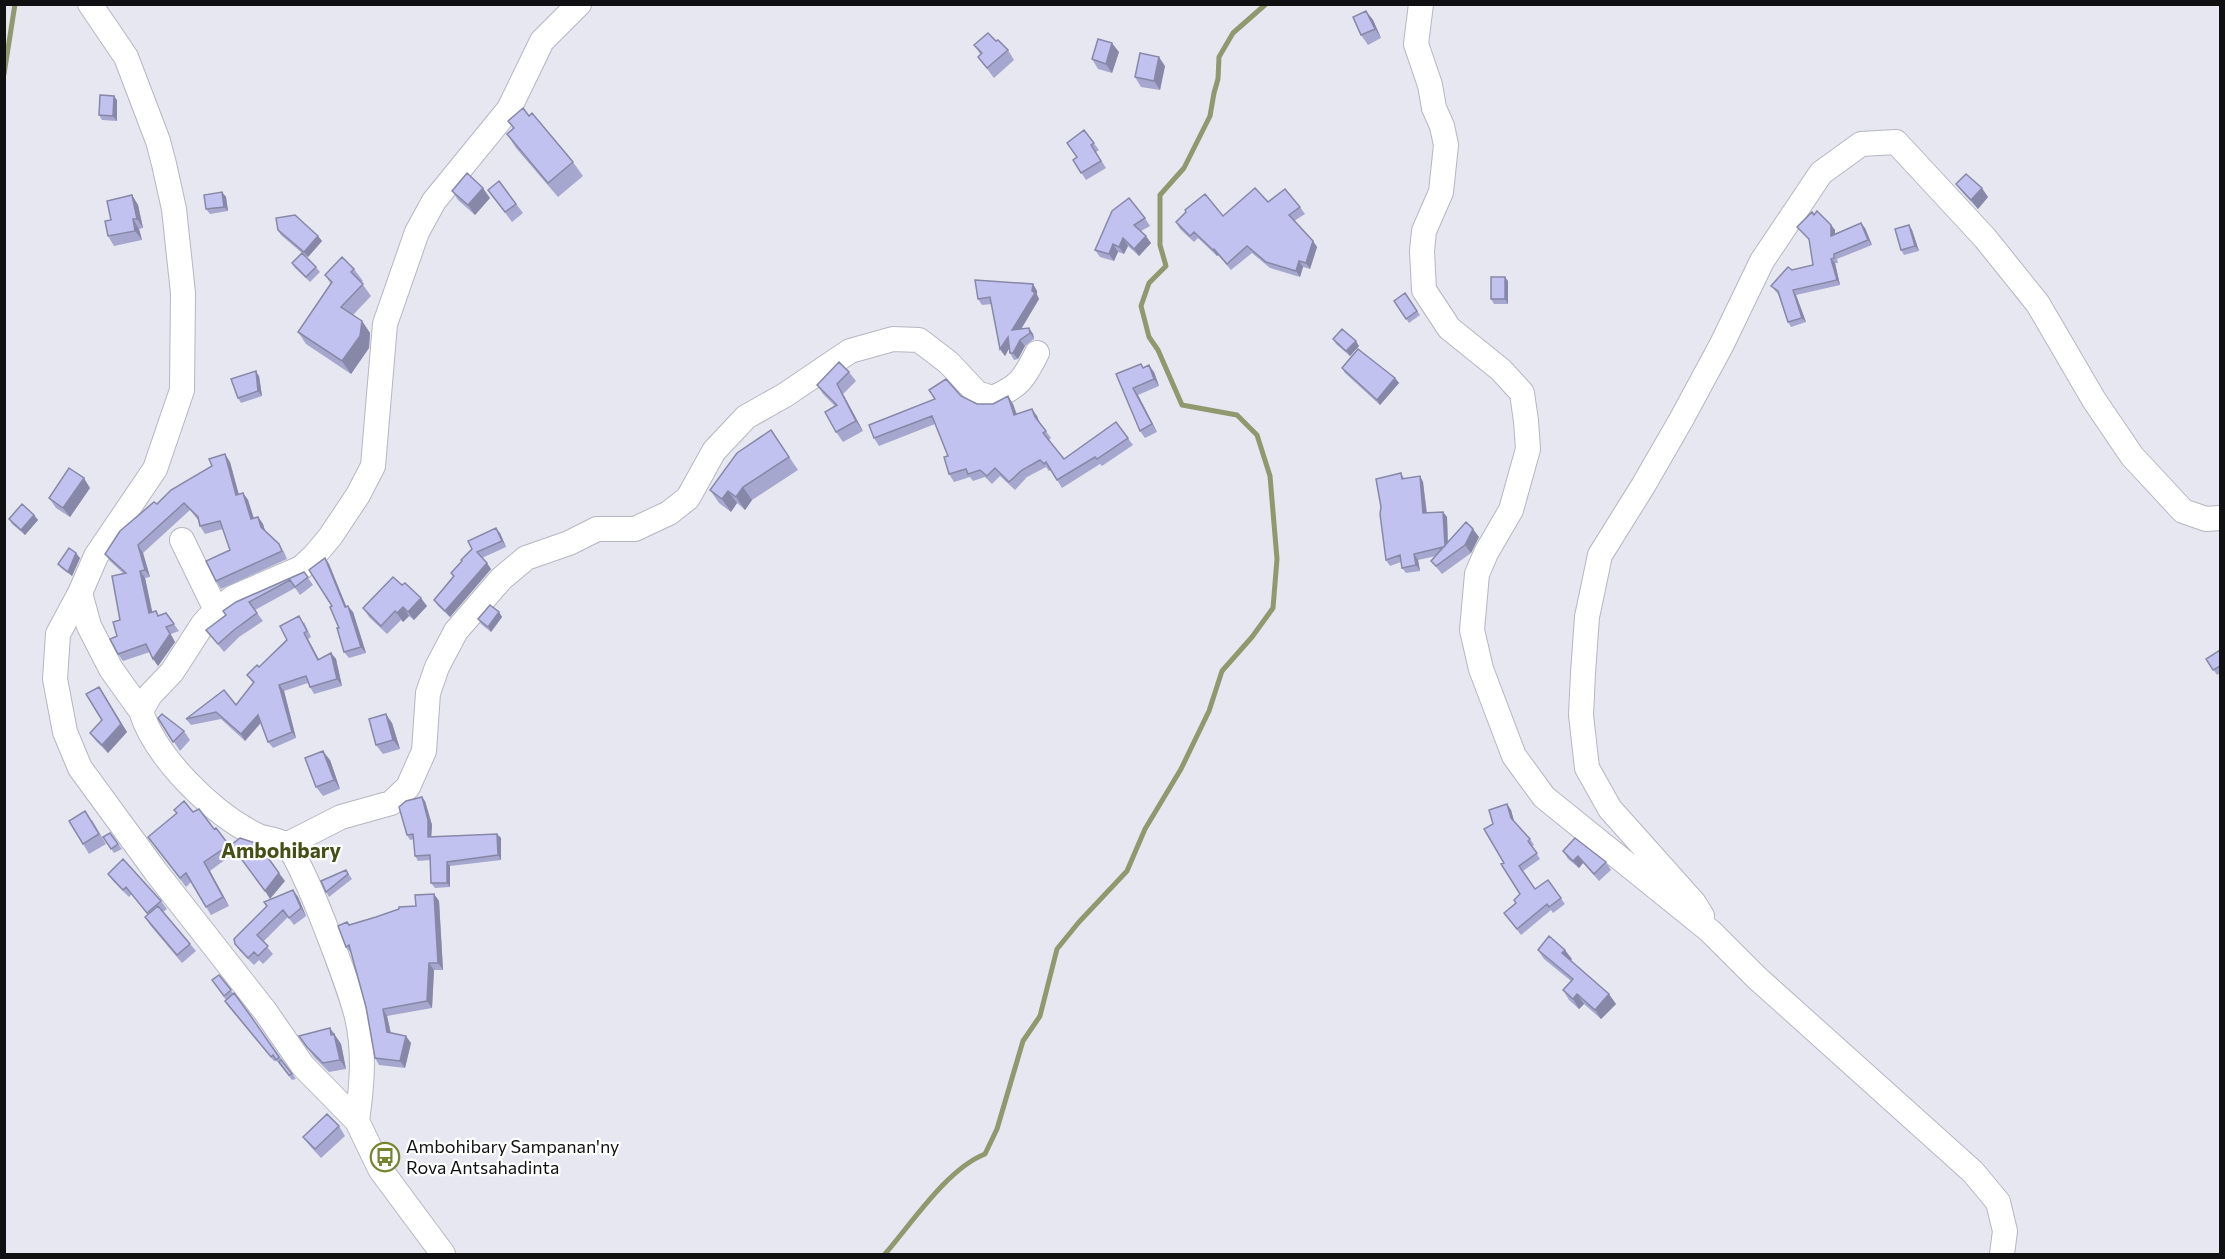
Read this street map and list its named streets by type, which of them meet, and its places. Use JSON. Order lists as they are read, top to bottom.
{
  "districts": ["Ambohibary"],
  "places": {
    "bus stop": ["Ambohibary Sampanan'ny Rova Antsahadinta"]
  }
}
